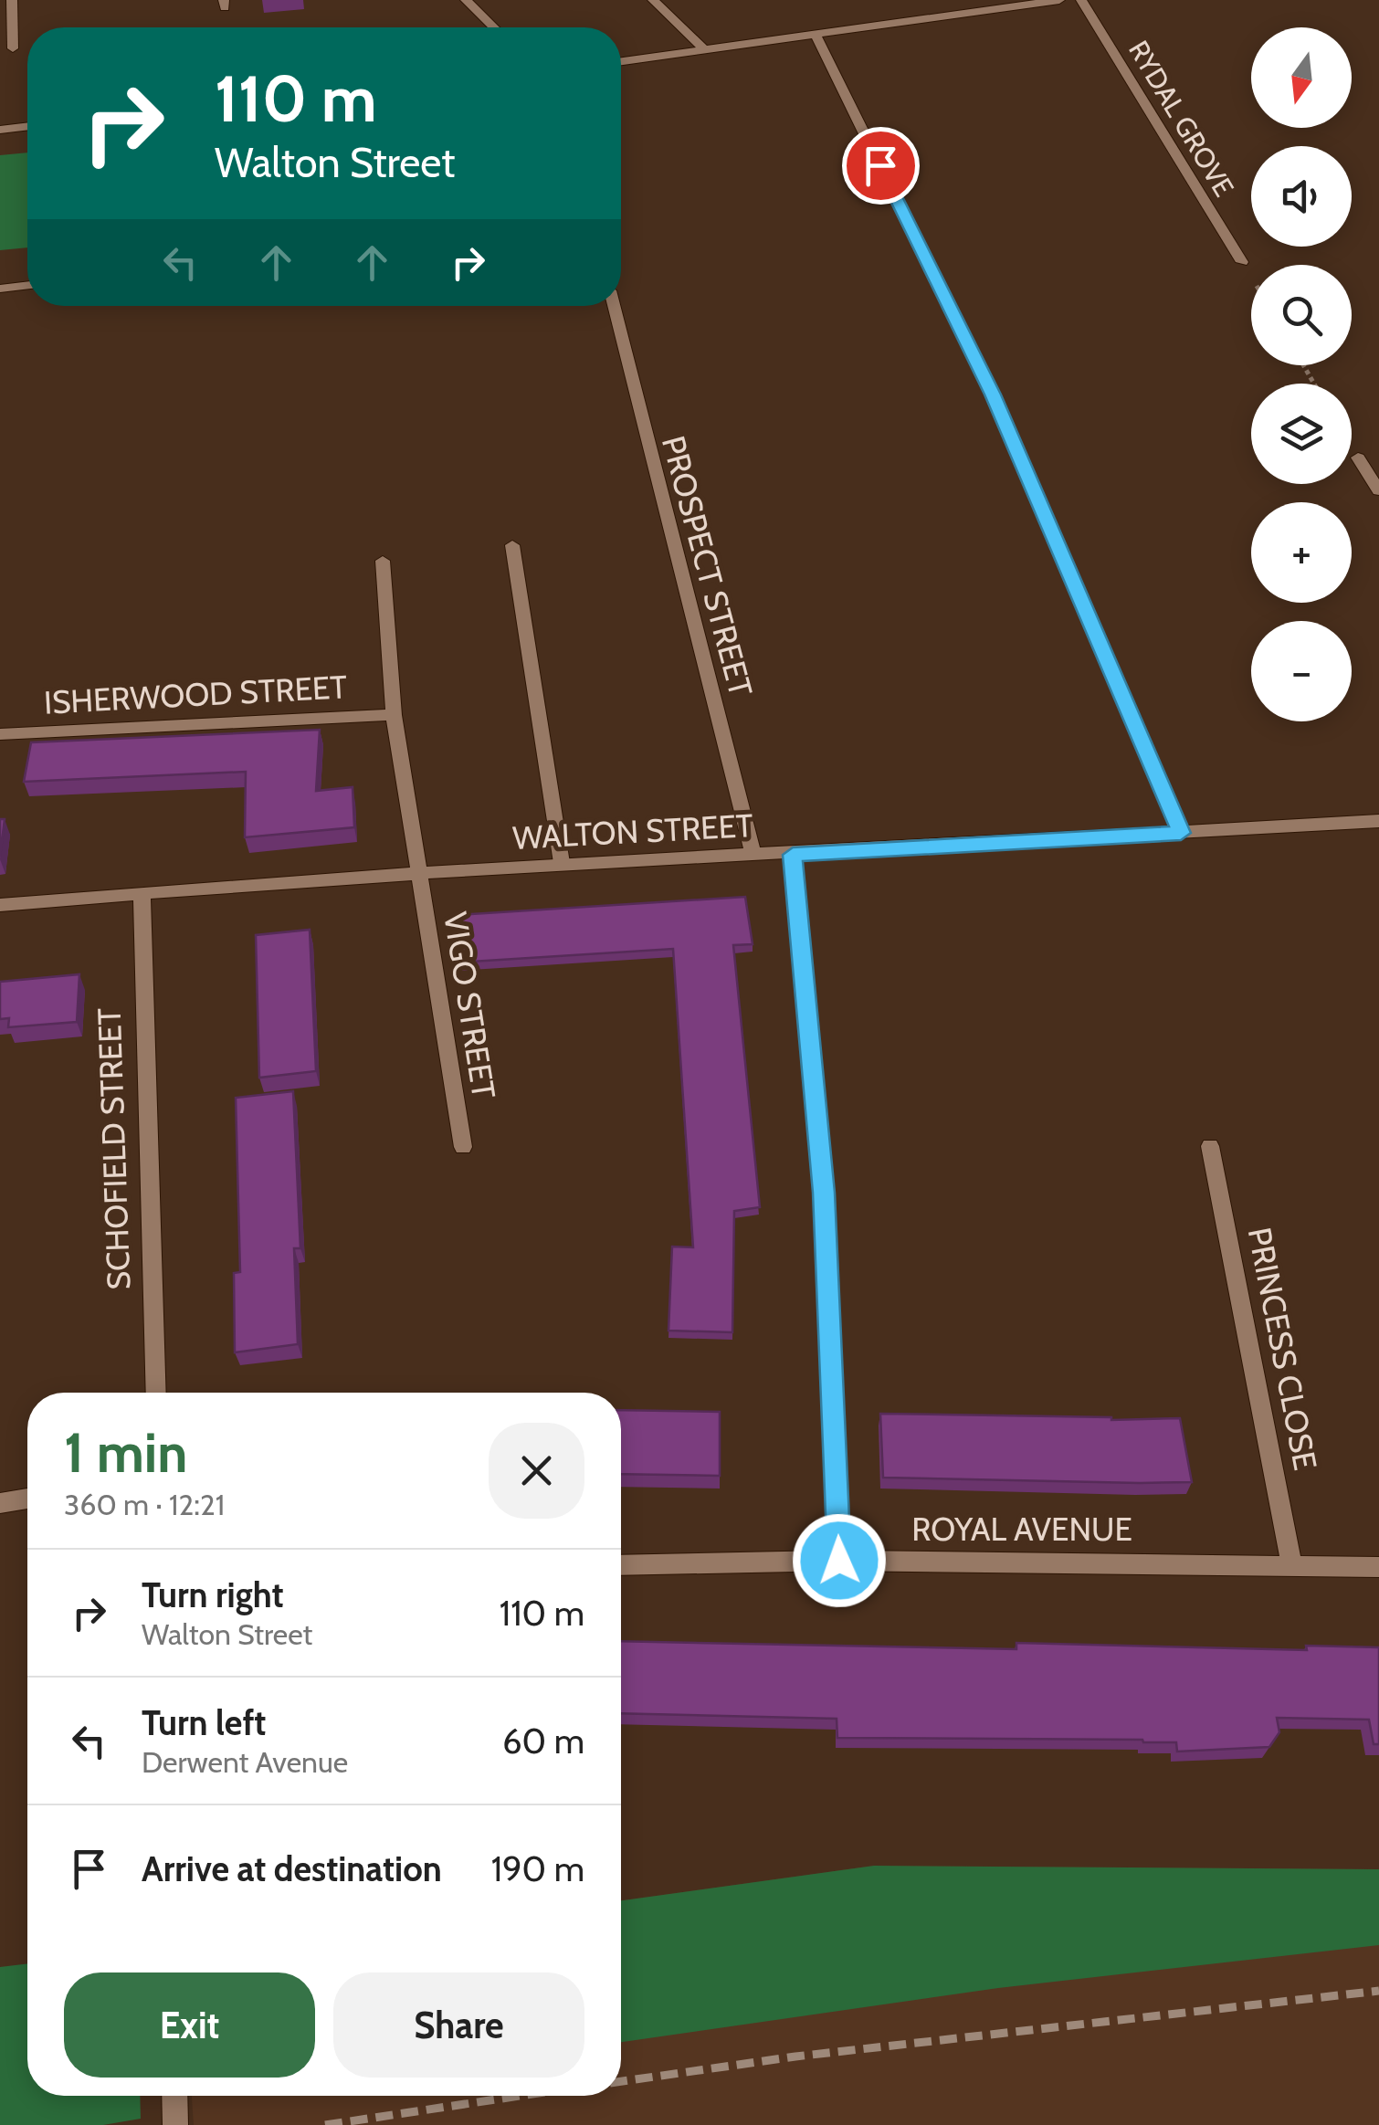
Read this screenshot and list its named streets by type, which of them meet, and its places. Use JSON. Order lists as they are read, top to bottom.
{
  "streets": {
    "street": [
      "RYDAL GROVE",
      "PROSPECT STREET",
      "ISHERWOOD STREET",
      "WALTON STREET",
      "VIGO STREET",
      "SCHOFIELD STREET",
      "PRINCESS CLOSE",
      "ROYAL AVENUE"
    ]
  },
  "crossings": [
    ["PROSPECT STREET", "WALTON STREET"],
    ["ISHERWOOD STREET", "VIGO STREET"],
    ["WALTON STREET", "VIGO STREET"],
    ["WALTON STREET", "SCHOFIELD STREET"],
    ["PRINCESS CLOSE", "ROYAL AVENUE"]
  ],
  "north": "bottom",
  "page": {
    "map_buttons": ["+", "−"],
    "turn": ["110 m", "Walton Street"],
    "heading": ["1 min", "360 m · 12:21"],
    "list": [
      {
        "name": "Turn right",
        "note": "Walton Street",
        "value": "110 m"
      },
      {
        "name": "Turn left",
        "note": "Derwent Avenue",
        "value": "60 m"
      },
      {
        "name": "Arrive at destination",
        "value": "190 m"
      }
    ],
    "buttons": ["Exit", "Share"]
  }
}
